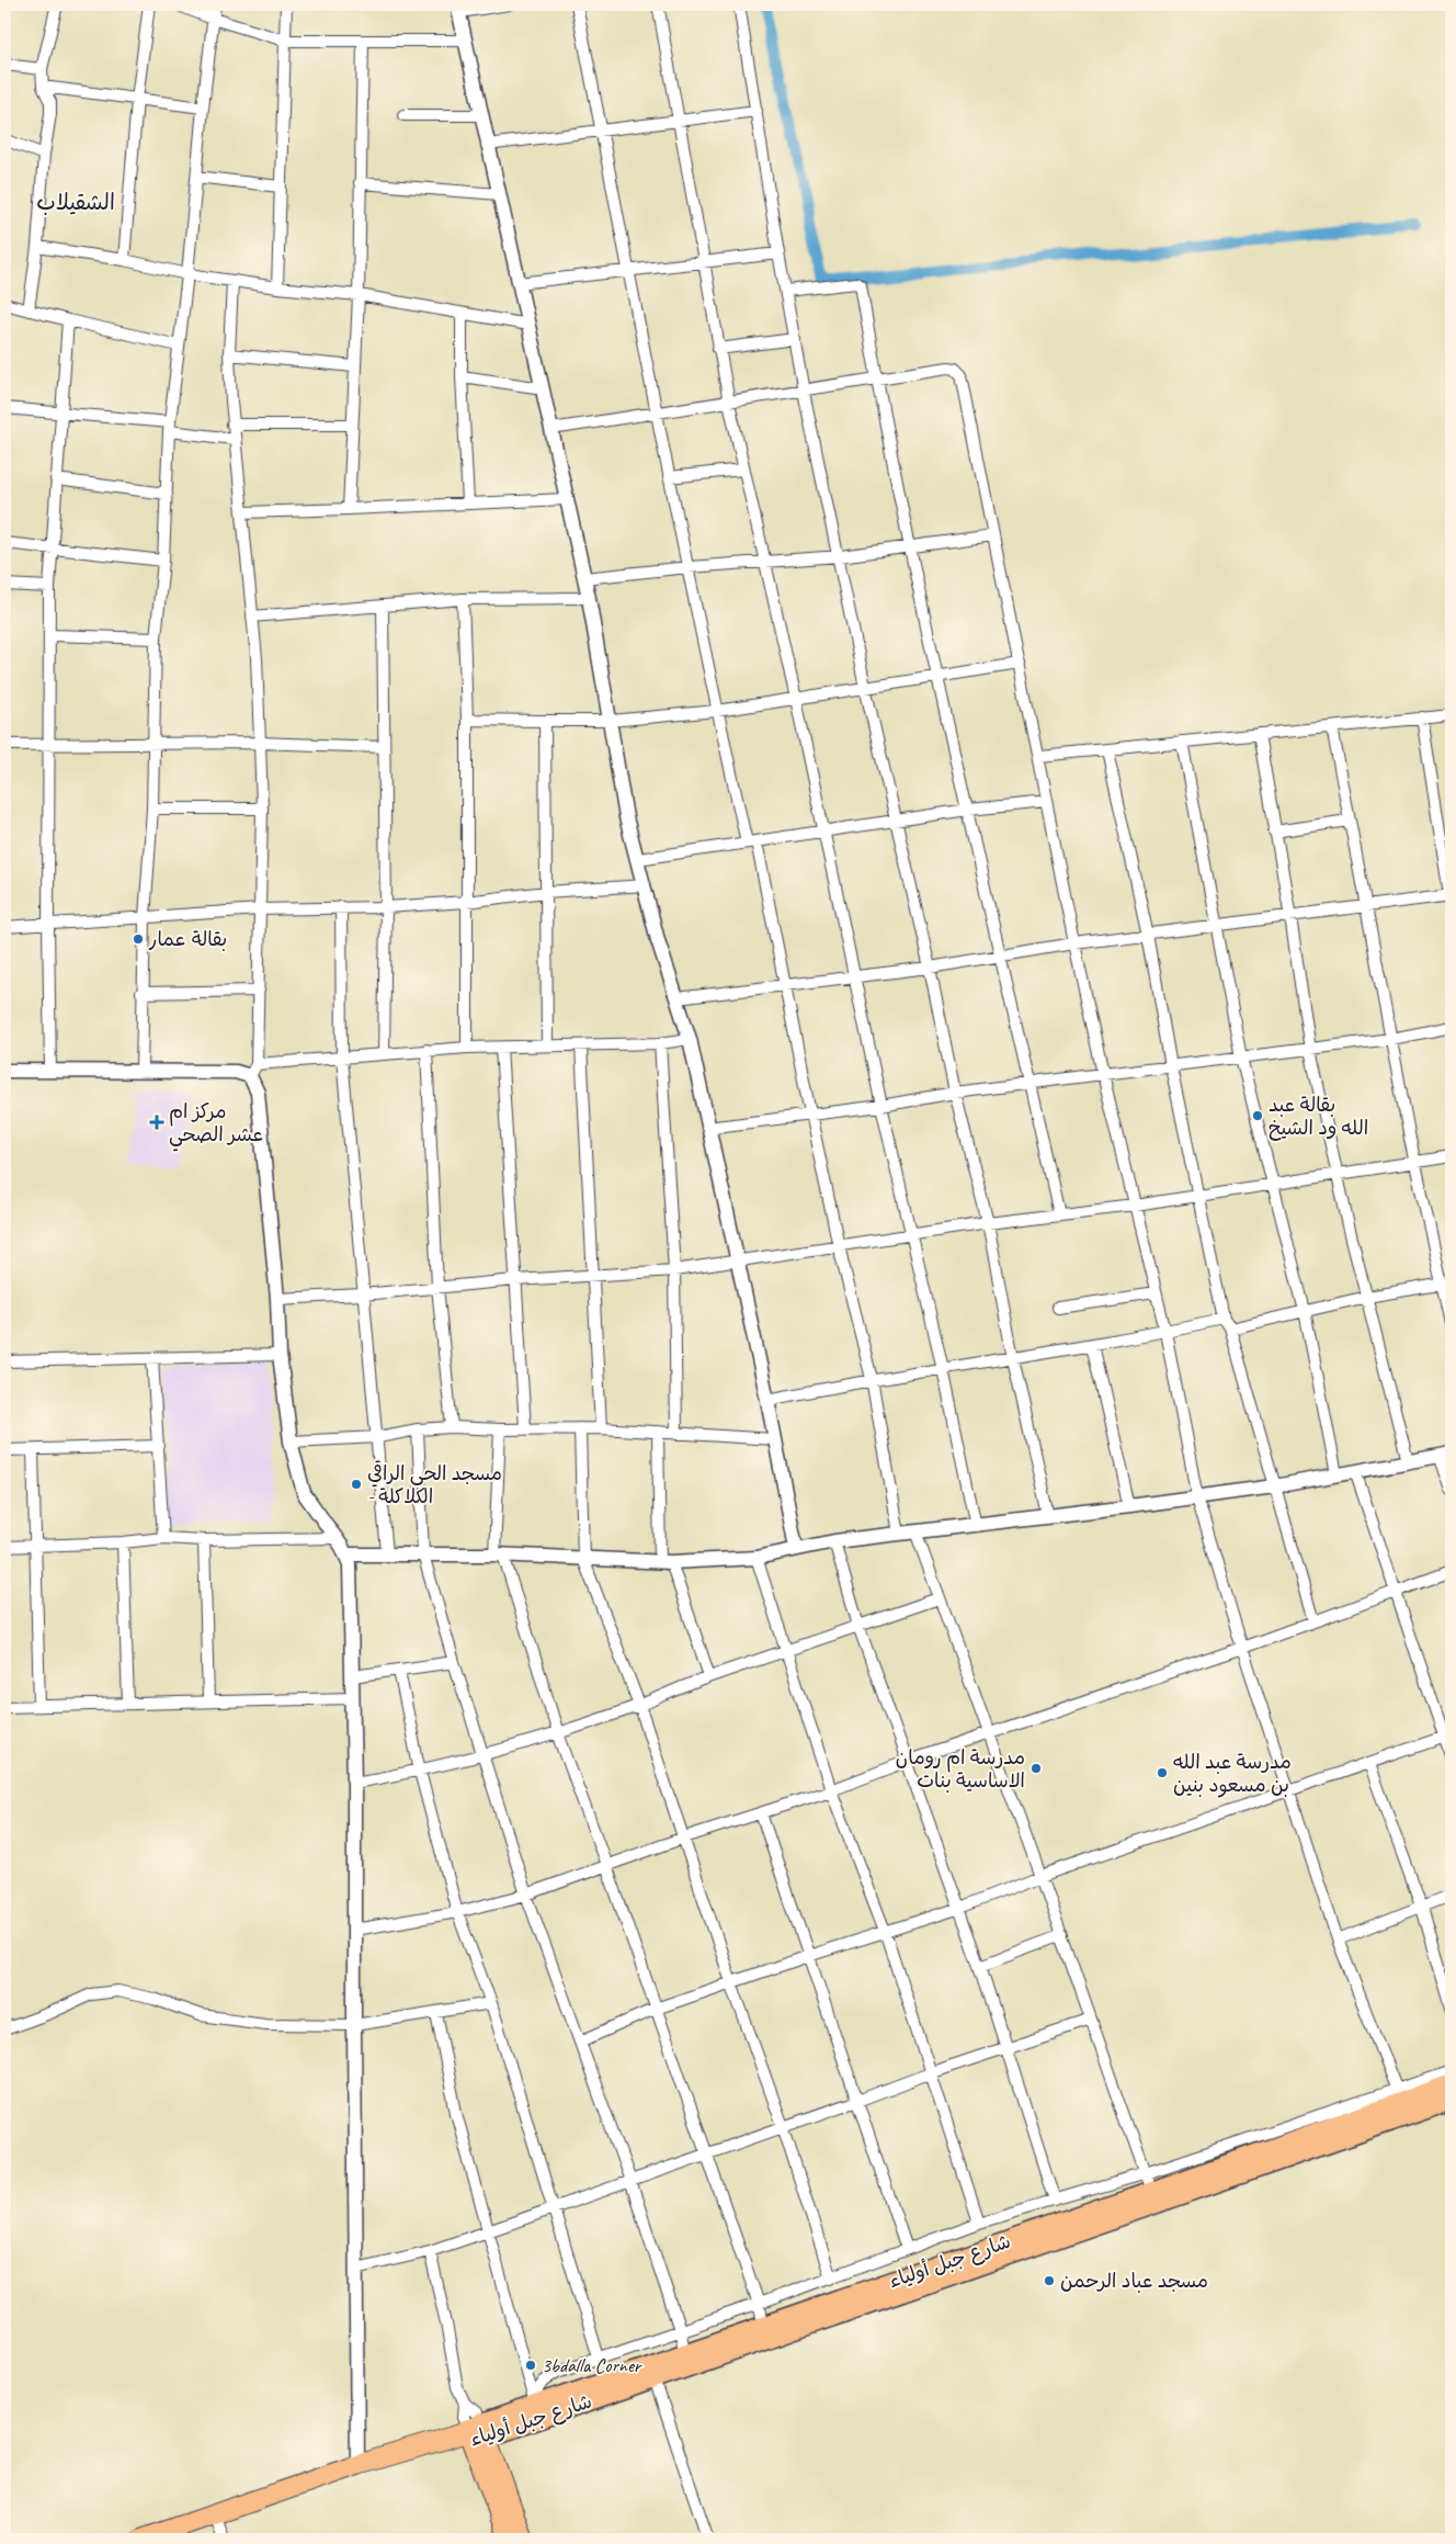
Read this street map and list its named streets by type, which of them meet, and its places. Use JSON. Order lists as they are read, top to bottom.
{
  "streets": {
    "highway": ["شارع جبل أولياء"]
  },
  "districts": ["الشقيلاب"],
  "places": {
    "other": [
      "بقالة عمار",
      "بقالة عبد الله ود الشيخ",
      "مسجد الحي الراقي - الكلاكلة",
      "مدرسة ام رومان الاساسية بنات",
      "مدرسة عبد الله بن مسعود بنين",
      "مسجد عباد الرحمن",
      "3bdalla Corner"
    ],
    "health": ["مركز ام عشر الصحي"]
  }
}
